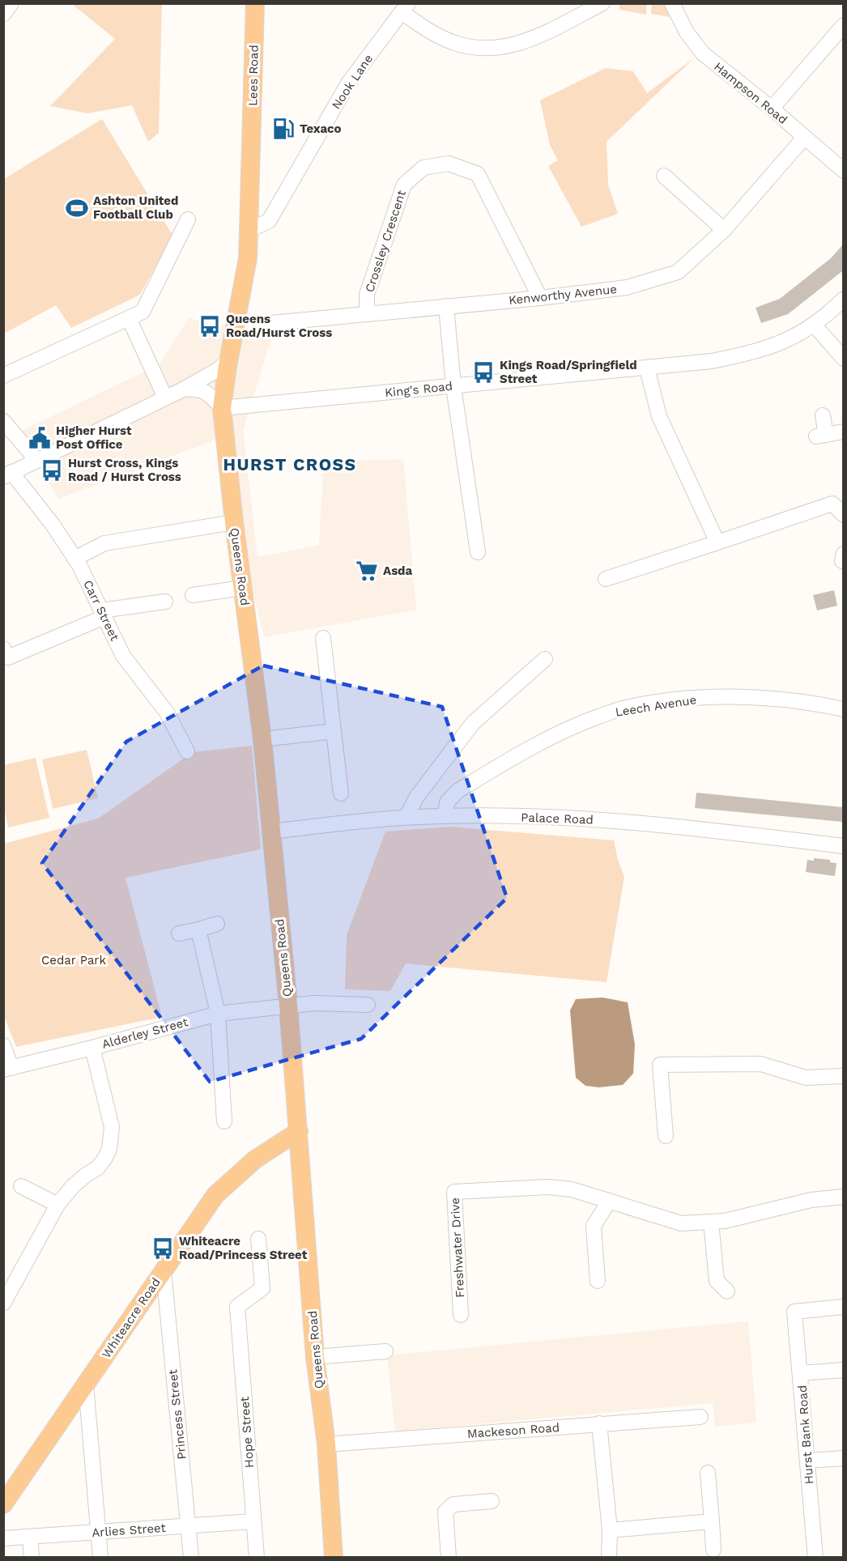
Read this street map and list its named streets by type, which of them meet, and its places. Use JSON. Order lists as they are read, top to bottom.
{
  "streets": {
    "main road": ["Lees Road", "Queens Road", "Whiteacre Road"],
    "street": [
      "Nook Lane",
      "Hampson Road",
      "Crossley Crescent",
      "Kenworthy Avenue",
      "King's Road",
      "Carr Street",
      "Leech Avenue",
      "Palace Road",
      "Alderley Street",
      "Freshwater Drive",
      "Princess Street",
      "Mackeson Road",
      "Hope Street",
      "Hurst Bank Road",
      "Arlies Street"
    ]
  },
  "crossings": [
    ["Lees Road", "Nook Lane"],
    ["Lees Road", "Queens Road"],
    ["Nook Lane", "Queens Road"],
    ["Hampson Road", "Kenworthy Avenue"],
    ["Crossley Crescent", "Kenworthy Avenue"],
    ["King's Road", "Queens Road"],
    ["Queens Road", "Palace Road"],
    ["Queens Road", "Alderley Street"],
    ["Queens Road", "Whiteacre Road"],
    ["Queens Road", "Mackeson Road"],
    ["Leech Avenue", "Palace Road"],
    ["Whiteacre Road", "Princess Street"],
    ["Princess Street", "Arlies Street"],
    ["Hope Street", "Arlies Street"]
  ],
  "districts": ["HURST CROSS"],
  "parks": ["Cedar Park"],
  "places": {
    "fuel station": ["Texaco"],
    "sports": ["Ashton United Football Club"],
    "bus stop": [
      "Queens Road/Hurst Cross",
      "Kings Road/Springfield Street",
      "Hurst Cross, Kings Road / Hurst Cross",
      "Whiteacre Road/Princess Street"
    ],
    "public building": ["Higher Hurst Post Office"],
    "supermarket": ["Asda"]
  }
}
